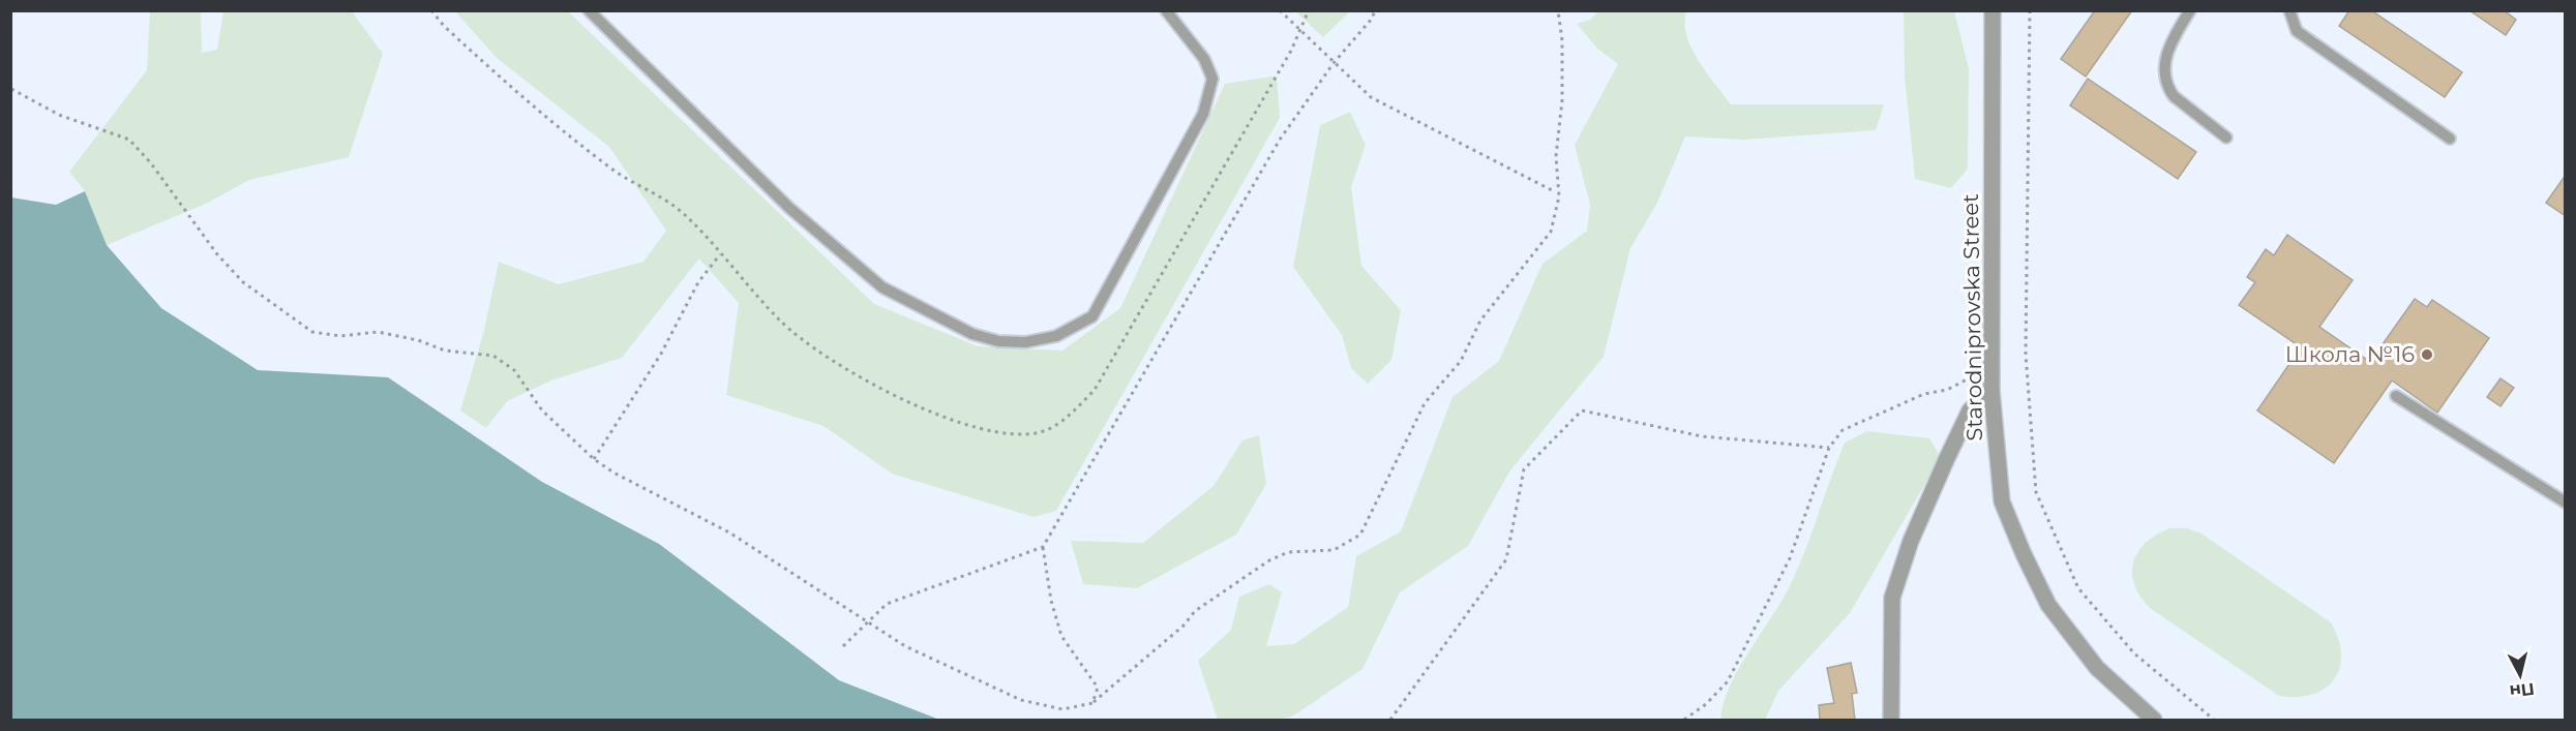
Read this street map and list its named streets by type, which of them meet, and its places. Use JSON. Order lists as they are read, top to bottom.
{
  "streets": {
    "street": ["Starodniprovska Street"]
  },
  "places": ["Школа №16"],
  "north": "bottom"
}
